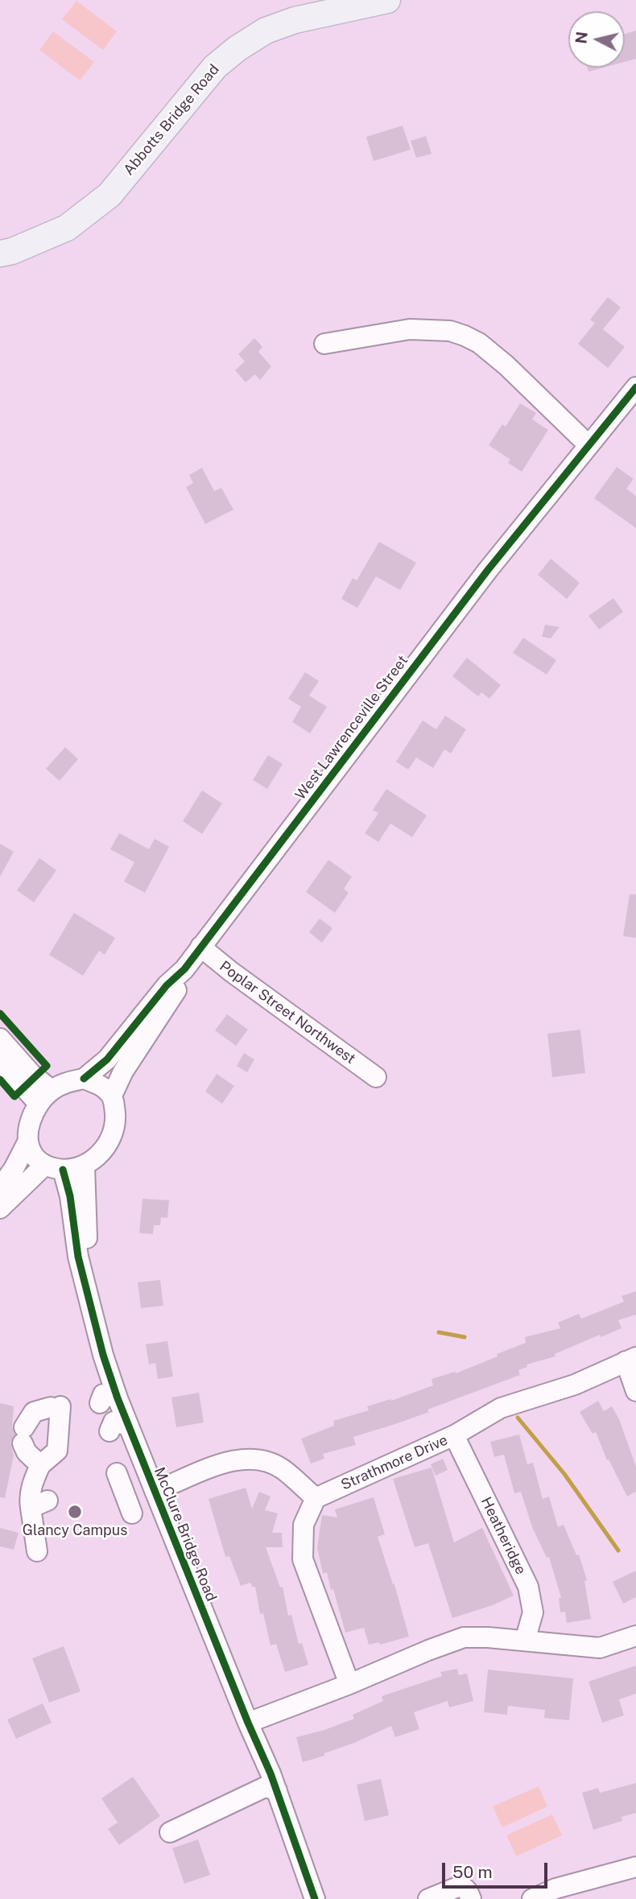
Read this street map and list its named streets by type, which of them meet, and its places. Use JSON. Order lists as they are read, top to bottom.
{
  "streets": {
    "main road": ["Abbotts Bridge Road"],
    "street": [
      "West Lawrenceville Street",
      "Poplar Street Northwest",
      "Strathmore Drive",
      "McClure Bridge Road",
      "Heatheridge"
    ]
  },
  "crossings": [
    ["West Lawrenceville Street", "Poplar Street Northwest"],
    ["West Lawrenceville Street", "McClure Bridge Road"],
    ["Strathmore Drive", "Heatheridge"]
  ],
  "places": ["Glancy Campus"],
  "scale_bar": "50 m",
  "north": "left"
}
